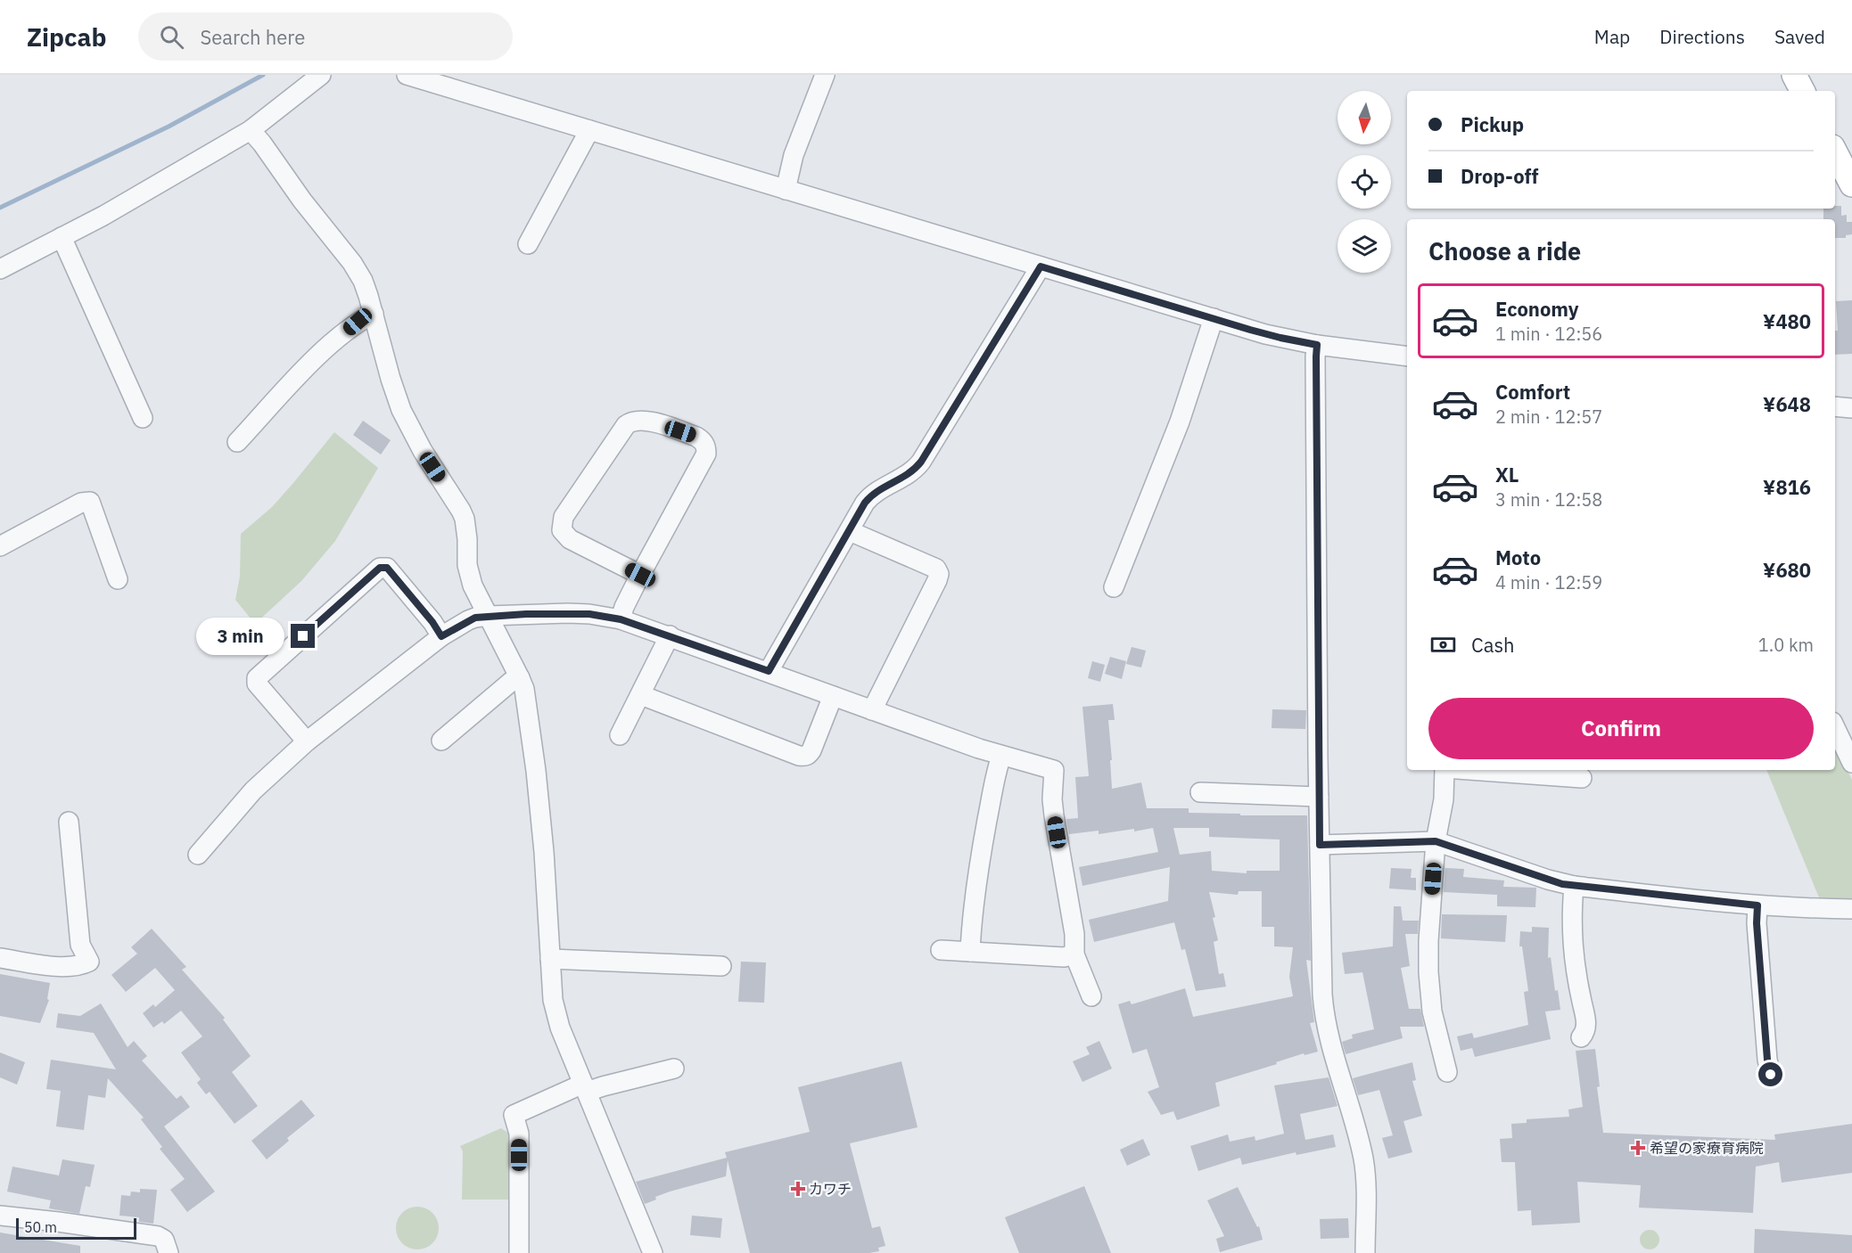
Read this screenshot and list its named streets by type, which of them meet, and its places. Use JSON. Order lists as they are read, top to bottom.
{
  "places": {
    "health": ["希望の家療育病院", "カワチ"]
  },
  "scale_bar": "50 m",
  "north": "bottom",
  "page": {
    "header": "Zipcab",
    "search": "Search here",
    "nav": ["Map", "Directions", "Saved"],
    "banner": ["Pickup", "Drop-off"],
    "heading": "Choose a ride",
    "list": [
      {
        "name": "Economy",
        "note": "1 min · 12:56",
        "value": "¥480"
      },
      {
        "name": "Comfort",
        "note": "2 min · 12:57",
        "value": "¥648"
      },
      {
        "name": "XL",
        "note": "3 min · 12:58",
        "value": "¥816"
      },
      {
        "name": "Moto",
        "note": "4 min · 12:59",
        "value": "¥680"
      }
    ],
    "pay": ["Cash", "1.0 km"],
    "bubble": "3 min",
    "buttons": "Confirm",
    "scale": "50 m"
  }
}
